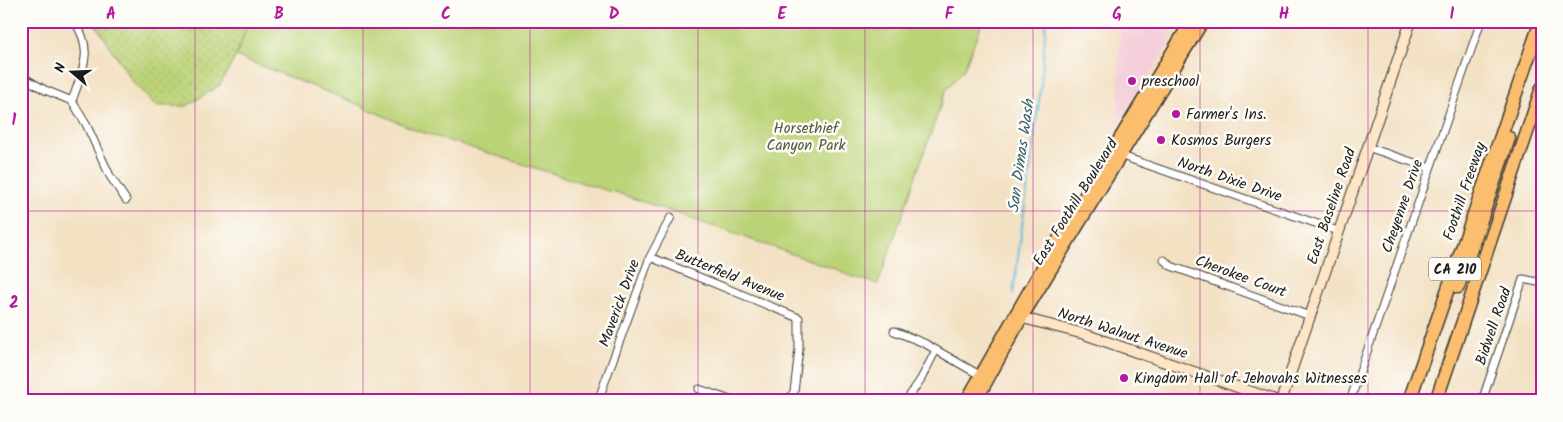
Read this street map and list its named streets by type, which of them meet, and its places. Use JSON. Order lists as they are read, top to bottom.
{
  "streets": {
    "highway": ["Foothill Freeway", "CA 210"],
    "main road": ["East Foothill Boulevard", "East Baseline Road", "North Walnut Avenue"],
    "street": [
      "North Dixie Drive",
      "Cheyenne Drive",
      "Butterfield Avenue",
      "Cherokee Court",
      "Maverick Drive",
      "Bidwell Road"
    ]
  },
  "crossings": [
    ["North Dixie Drive", "East Foothill Boulevard"],
    ["North Dixie Drive", "East Baseline Road"],
    ["East Foothill Boulevard", "North Walnut Avenue"],
    ["East Baseline Road", "Cherokee Court"],
    ["East Baseline Road", "North Walnut Avenue"],
    ["Butterfield Avenue", "Maverick Drive"]
  ],
  "water": ["San Dimas Wash"],
  "parks": ["Horsethief Canyon Park"],
  "places": [
    "preschool",
    "Farmer's Ins.",
    "Kosmos Burgers",
    "Kingdom Hall of Jehovahs Witnesses"
  ],
  "north": "left",
  "grid": {
    "columns": [
      "A",
      "B",
      "C",
      "D",
      "E",
      "F",
      "G",
      "H",
      "I"
    ],
    "rows": ["1", "2"]
  }
}
